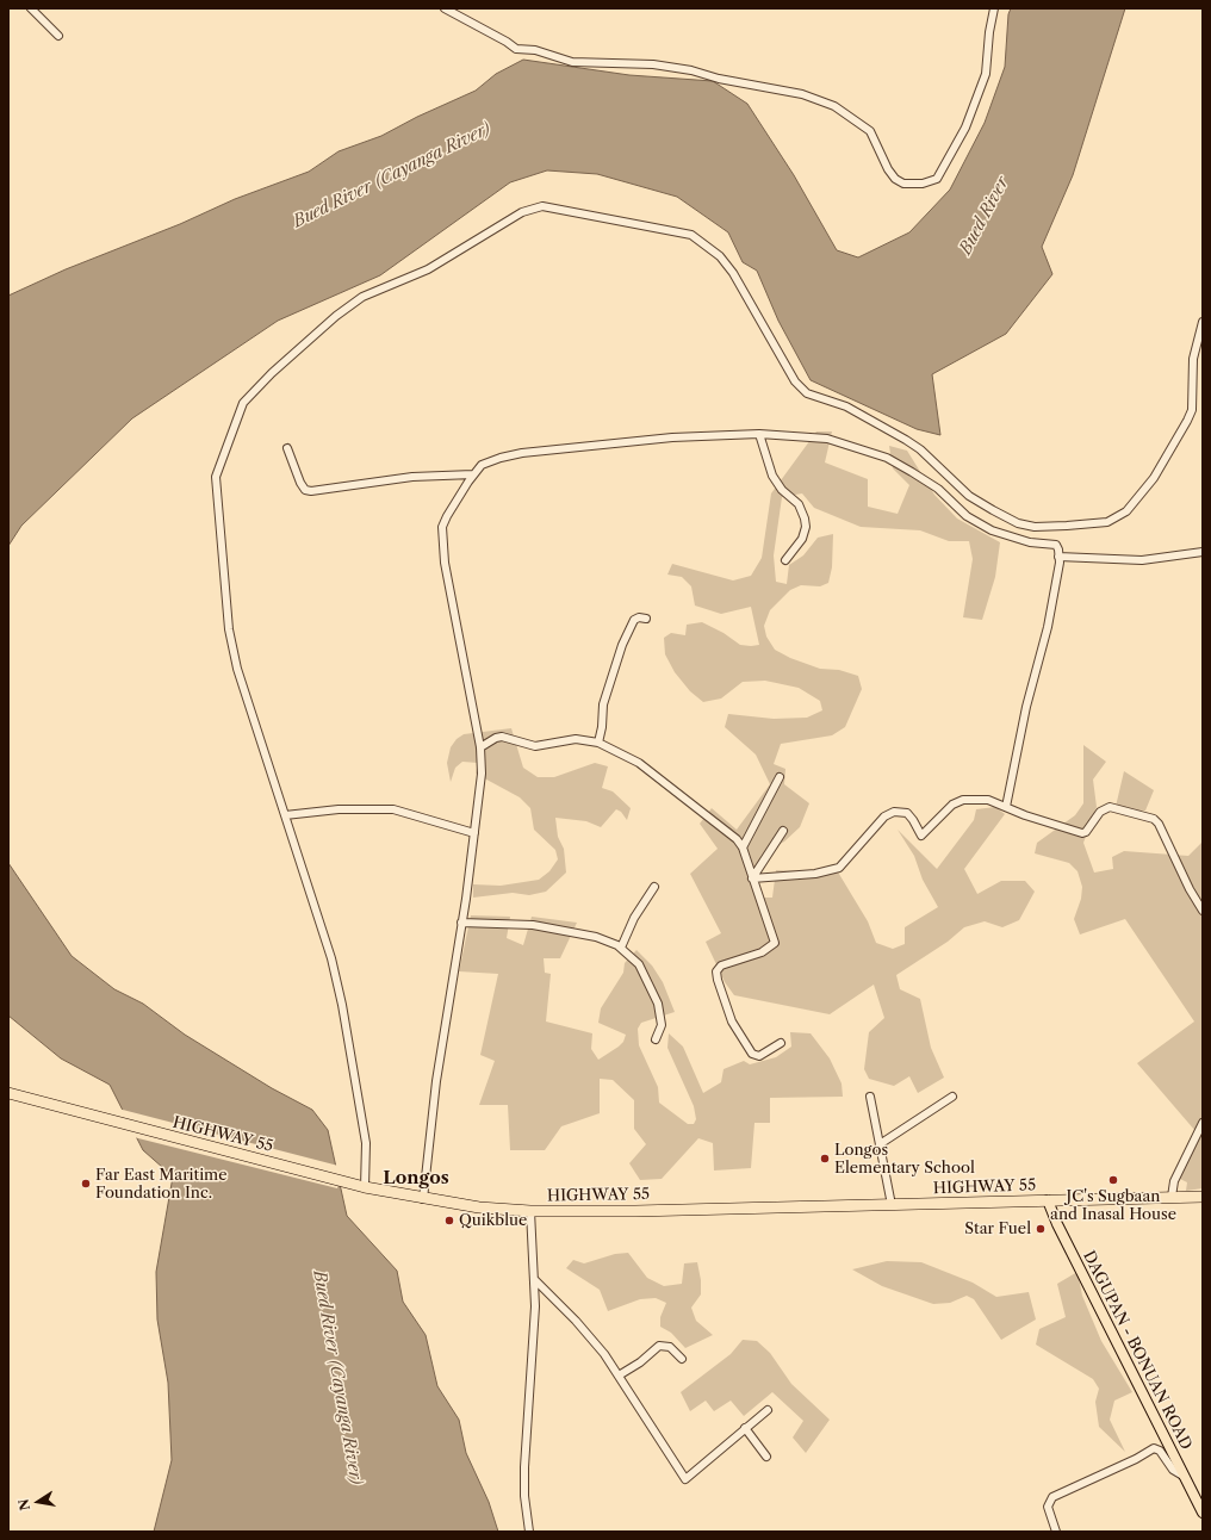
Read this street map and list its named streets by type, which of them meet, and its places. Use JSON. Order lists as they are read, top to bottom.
{
  "streets": {
    "highway": ["HIGHWAY 55"],
    "main road": ["DAGUPAN - BONUAN ROAD"]
  },
  "crossings": [
    ["HIGHWAY 55", "DAGUPAN - BONUAN ROAD"]
  ],
  "districts": ["Longos"],
  "water": ["Bued River (Cayanga River)", "Bued River"],
  "places": [
    "Longos Elementary School",
    "JC's Sugbaan and Inasal House",
    "Far East Maritime Foundation Inc.",
    "Quikblue",
    "Star Fuel"
  ],
  "north": "left"
}
